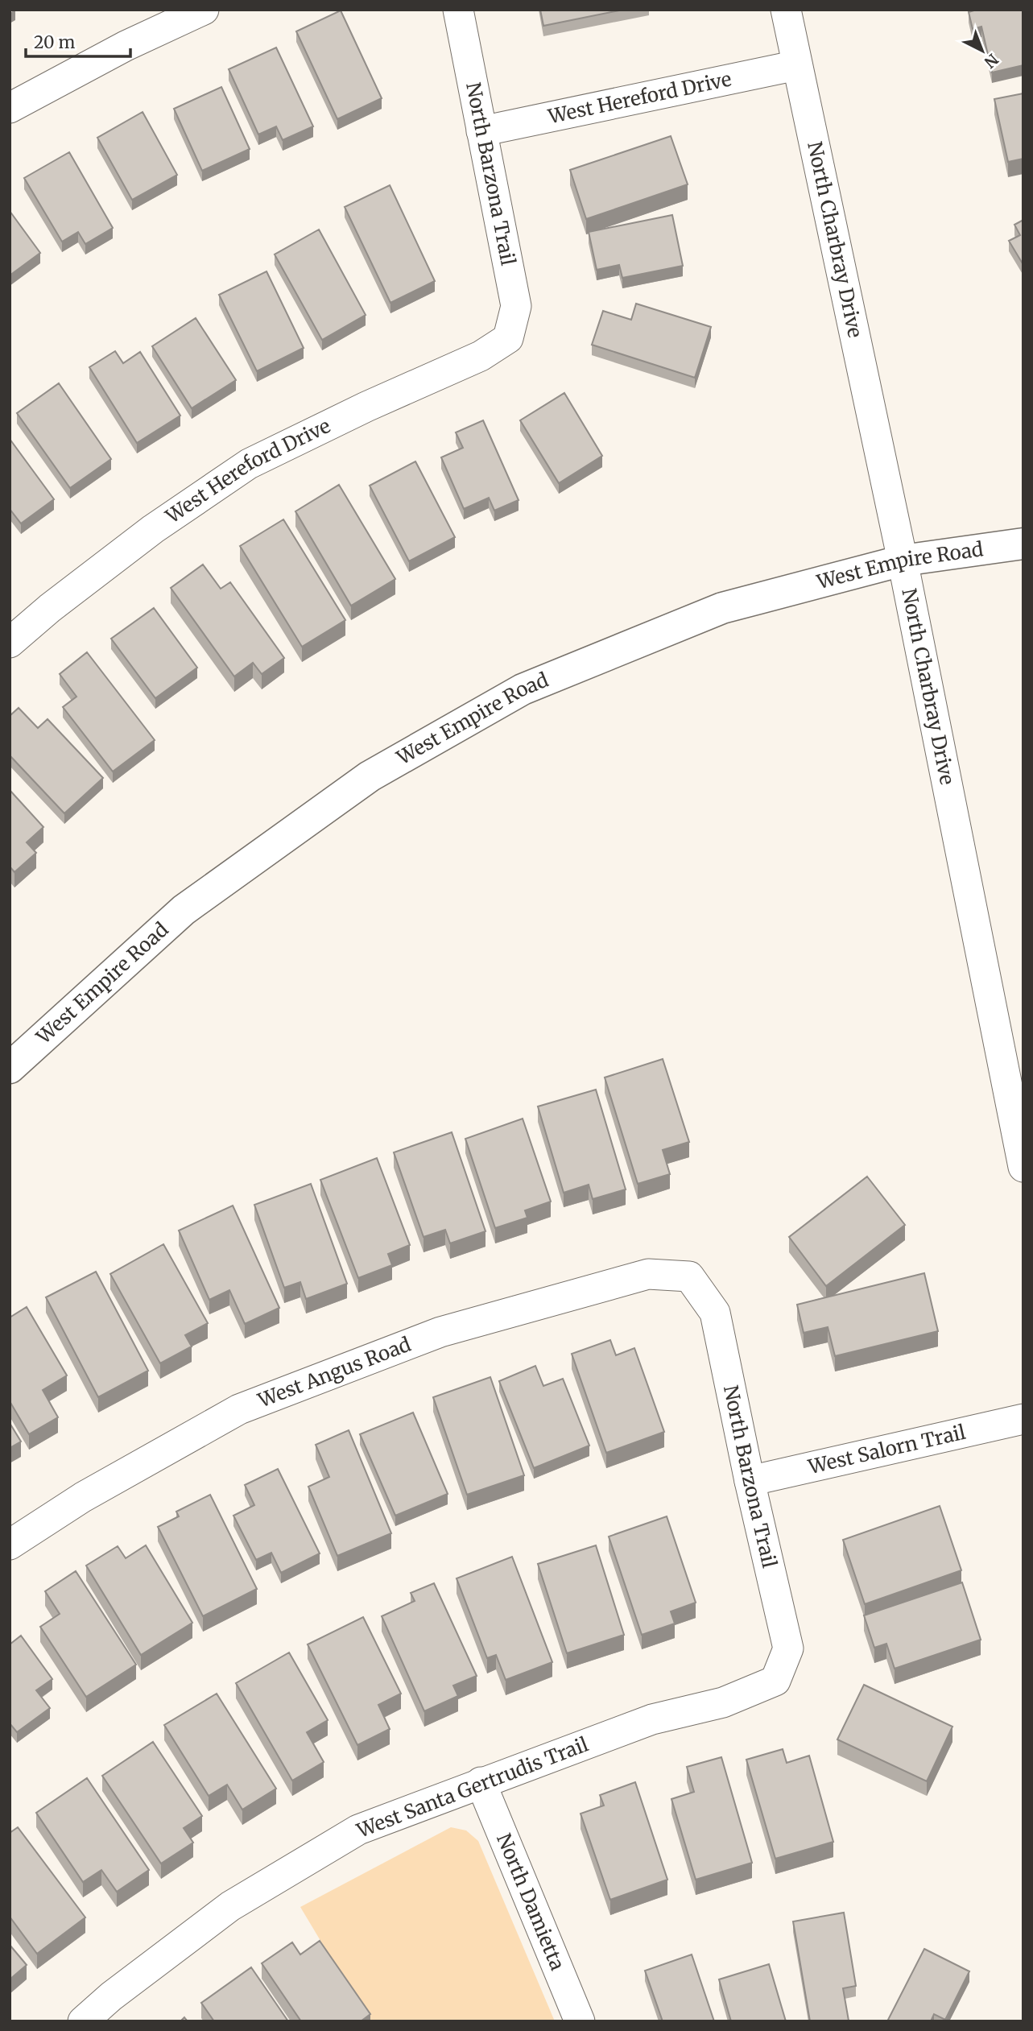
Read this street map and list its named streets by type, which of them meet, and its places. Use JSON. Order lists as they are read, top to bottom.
{
  "streets": {
    "street": [
      "West Hereford Drive",
      "North Barzona Trail",
      "North Charbray Drive",
      "West Empire Road",
      "West Angus Road",
      "West Salorn Trail",
      "West Santa Gertrudis Trail",
      "North Damietta"
    ]
  },
  "crossings": [
    ["West Hereford Drive", "North Barzona Trail"],
    ["West Hereford Drive", "North Charbray Drive"],
    ["North Barzona Trail", "West Angus Road"],
    ["North Barzona Trail", "West Salorn Trail"],
    ["North Barzona Trail", "West Santa Gertrudis Trail"],
    ["North Charbray Drive", "West Empire Road"],
    ["West Santa Gertrudis Trail", "North Damietta"]
  ],
  "scale_bar": "20 m",
  "north": "bottom right"
}
